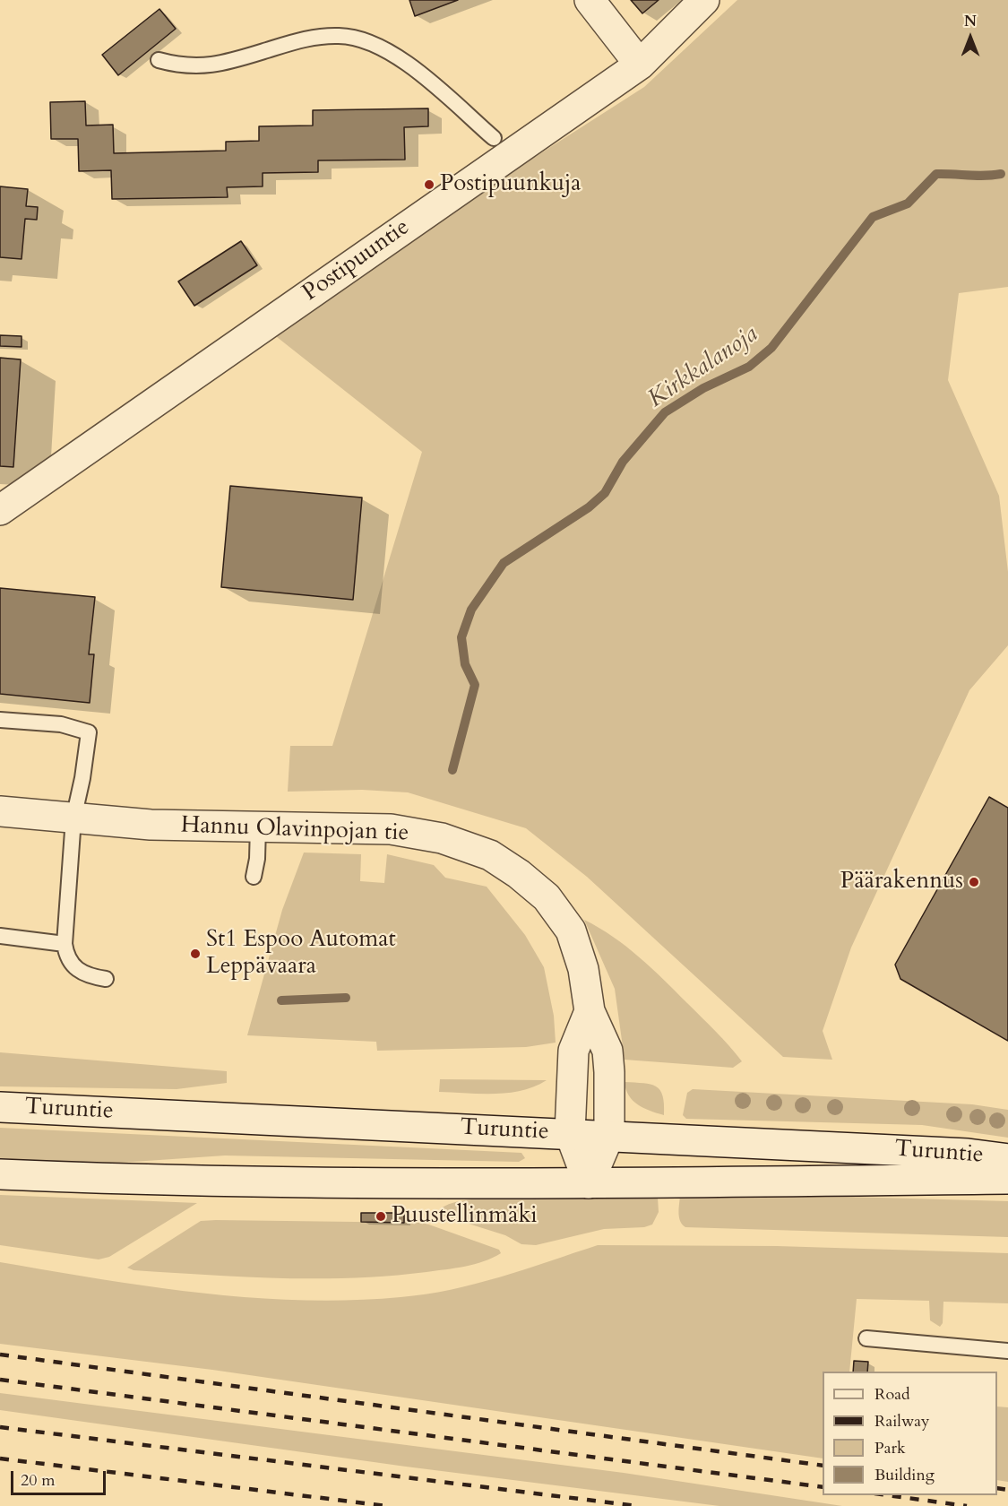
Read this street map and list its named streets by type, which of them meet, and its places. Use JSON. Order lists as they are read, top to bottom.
{
  "streets": {
    "street": ["Postipuuntie", "Hannu Olavinpojan tie", "Turuntie"]
  },
  "crossings": [
    ["Hannu Olavinpojan tie", "Turuntie"]
  ],
  "water": ["Kirkkalanoja"],
  "places": [
    "Postipuunkuja",
    "Päärakennus",
    "St1 Espoo Automat Leppävaara",
    "Puustellinmäki"
  ],
  "legend": [
    "Road",
    "Railway",
    "Park",
    "Building"
  ],
  "scale_bar": "20 m",
  "north": "top"
}
